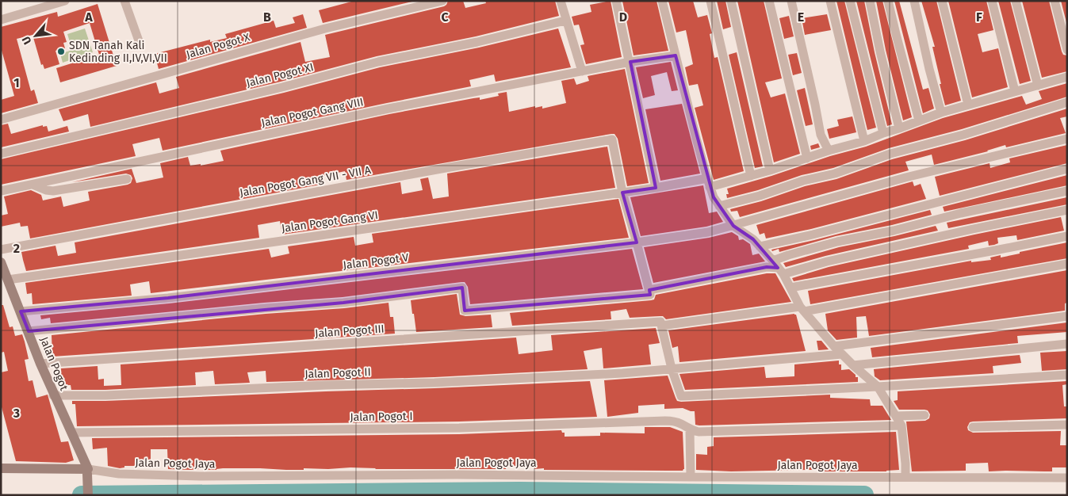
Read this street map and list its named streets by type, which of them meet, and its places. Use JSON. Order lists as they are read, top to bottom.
{
  "streets": {
    "street": [
      "Jalan Pogot X",
      "Jalan Pogot XI",
      "Jalan Pogot Gang VIII",
      "Jalan Pogot Gang VII - VII A",
      "Jalan Pogot Gang VI",
      "Jalan Pogot V",
      "Jalan Pogot III",
      "Jalan Pogot",
      "Jalan Pogot II",
      "Jalan Pogot I",
      "Jalan Pogot Jaya"
    ]
  },
  "crossings": [
    ["Jalan Pogot Gang VII - VII A", "Jalan Pogot Gang VI"],
    ["Jalan Pogot Gang VI", "Jalan Pogot"],
    ["Jalan Pogot V", "Jalan Pogot"],
    ["Jalan Pogot III", "Jalan Pogot"],
    ["Jalan Pogot", "Jalan Pogot II"],
    ["Jalan Pogot", "Jalan Pogot I"],
    ["Jalan Pogot", "Jalan Pogot Jaya"]
  ],
  "places": ["SDN Tanah Kali Kedinding II,IV,VI,VII"],
  "north": "bottom left",
  "grid": {
    "columns": [
      "A",
      "B",
      "C",
      "D",
      "E",
      "F"
    ],
    "rows": ["1", "2", "3"]
  }
}
